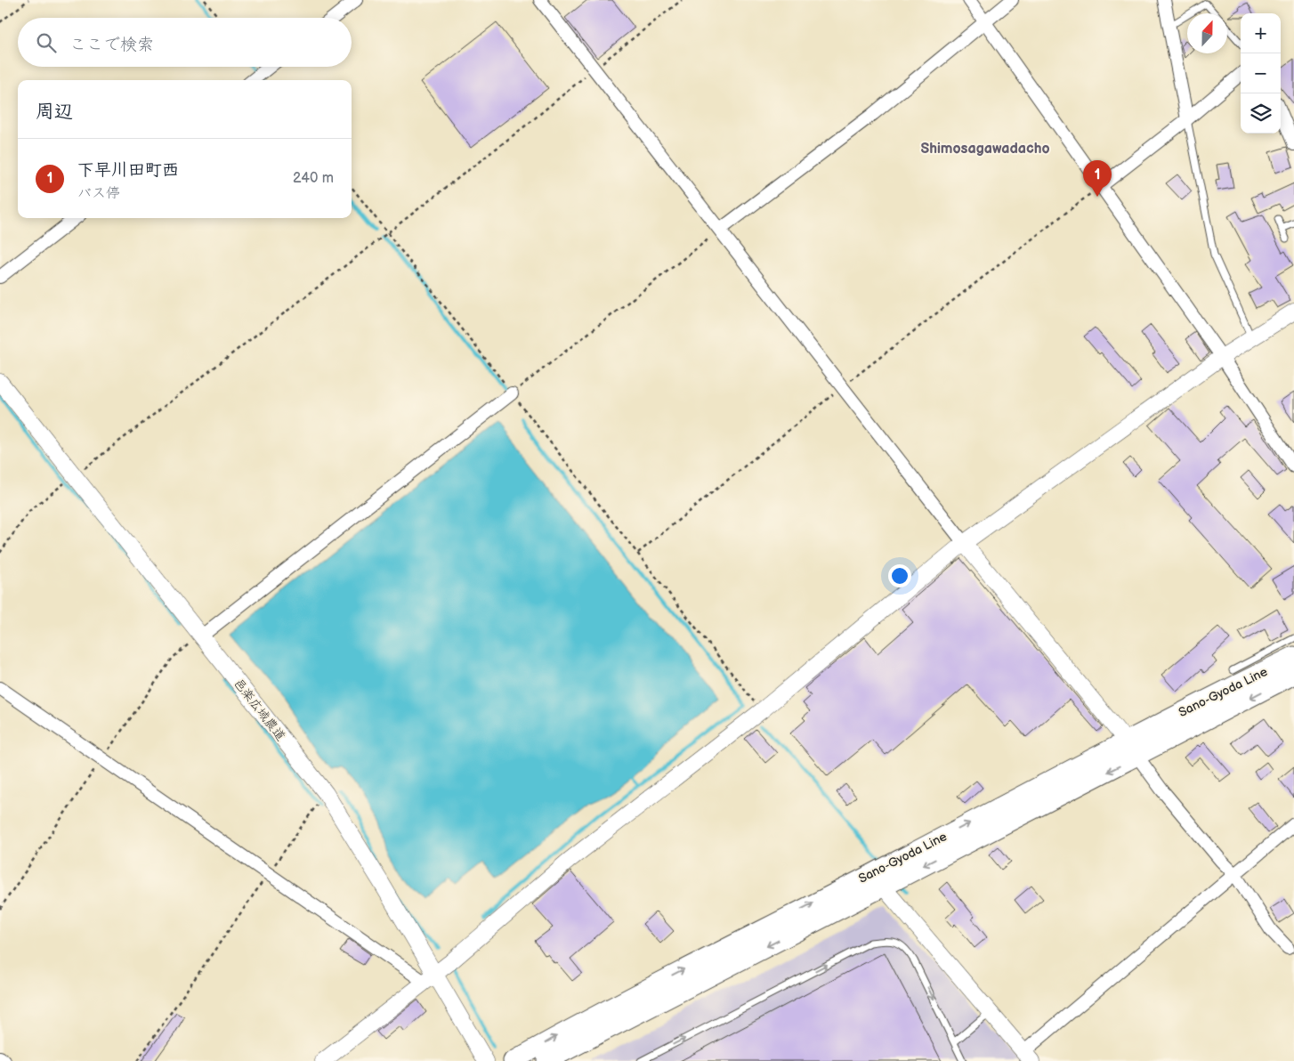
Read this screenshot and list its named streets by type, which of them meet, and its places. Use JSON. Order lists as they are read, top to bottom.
{
  "streets": {
    "main road": ["Sano-Gyoda Line"],
    "street": ["邑楽広域農道"]
  },
  "districts": ["Shimosagawadacho"],
  "north": "top",
  "page": {
    "map_buttons": ["+", "−"],
    "search": "ここで検索",
    "heading": "周辺",
    "list": [
      {
        "mark": "1",
        "name": "下早川田町西",
        "note": "バス停",
        "value": "240 m"
      }
    ],
    "pins": "1"
  }
}
